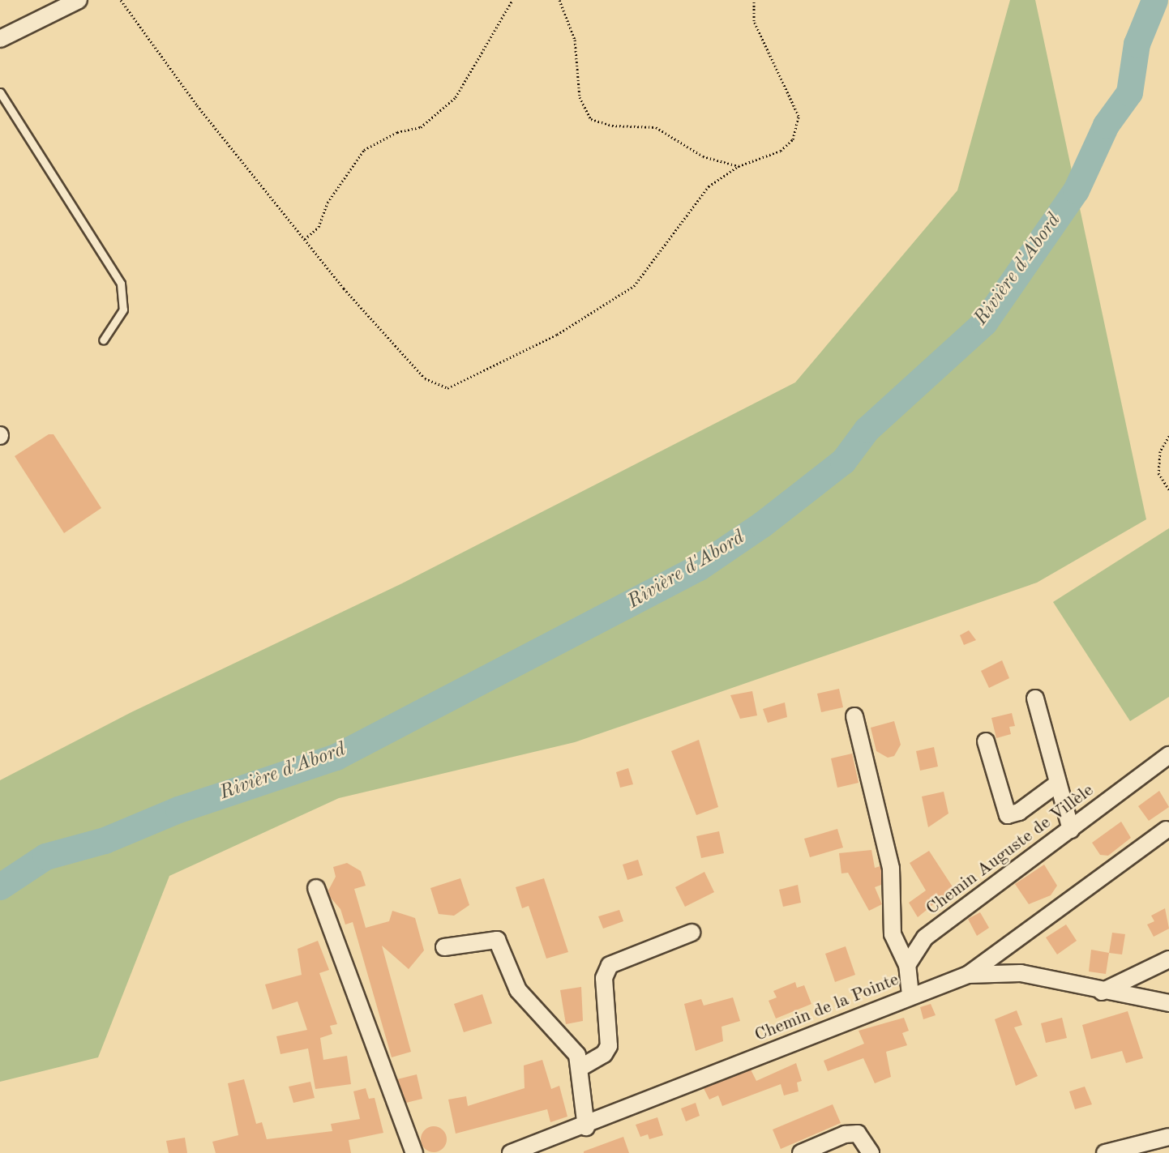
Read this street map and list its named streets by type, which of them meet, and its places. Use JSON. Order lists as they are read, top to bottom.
{
  "streets": {
    "street": ["Chemin Auguste de Villèle", "Chemin de la Pointe"]
  },
  "water": ["Rivière d'Abord"]
}
